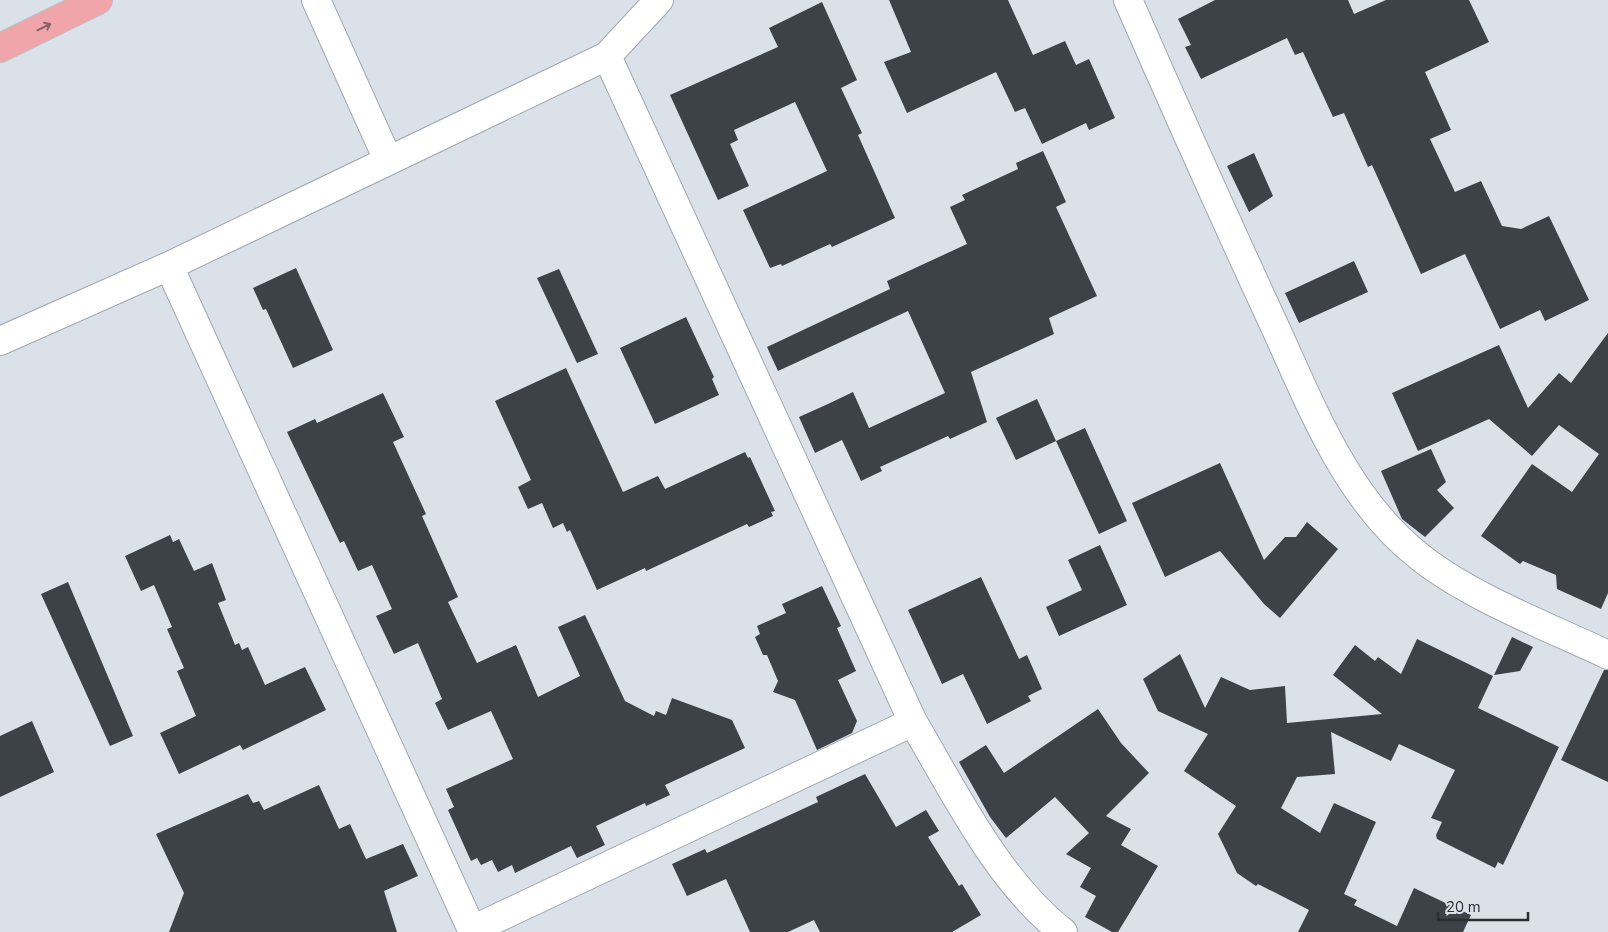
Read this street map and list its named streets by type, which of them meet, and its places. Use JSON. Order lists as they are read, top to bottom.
{
  "scale_bar": "20 m"
}
